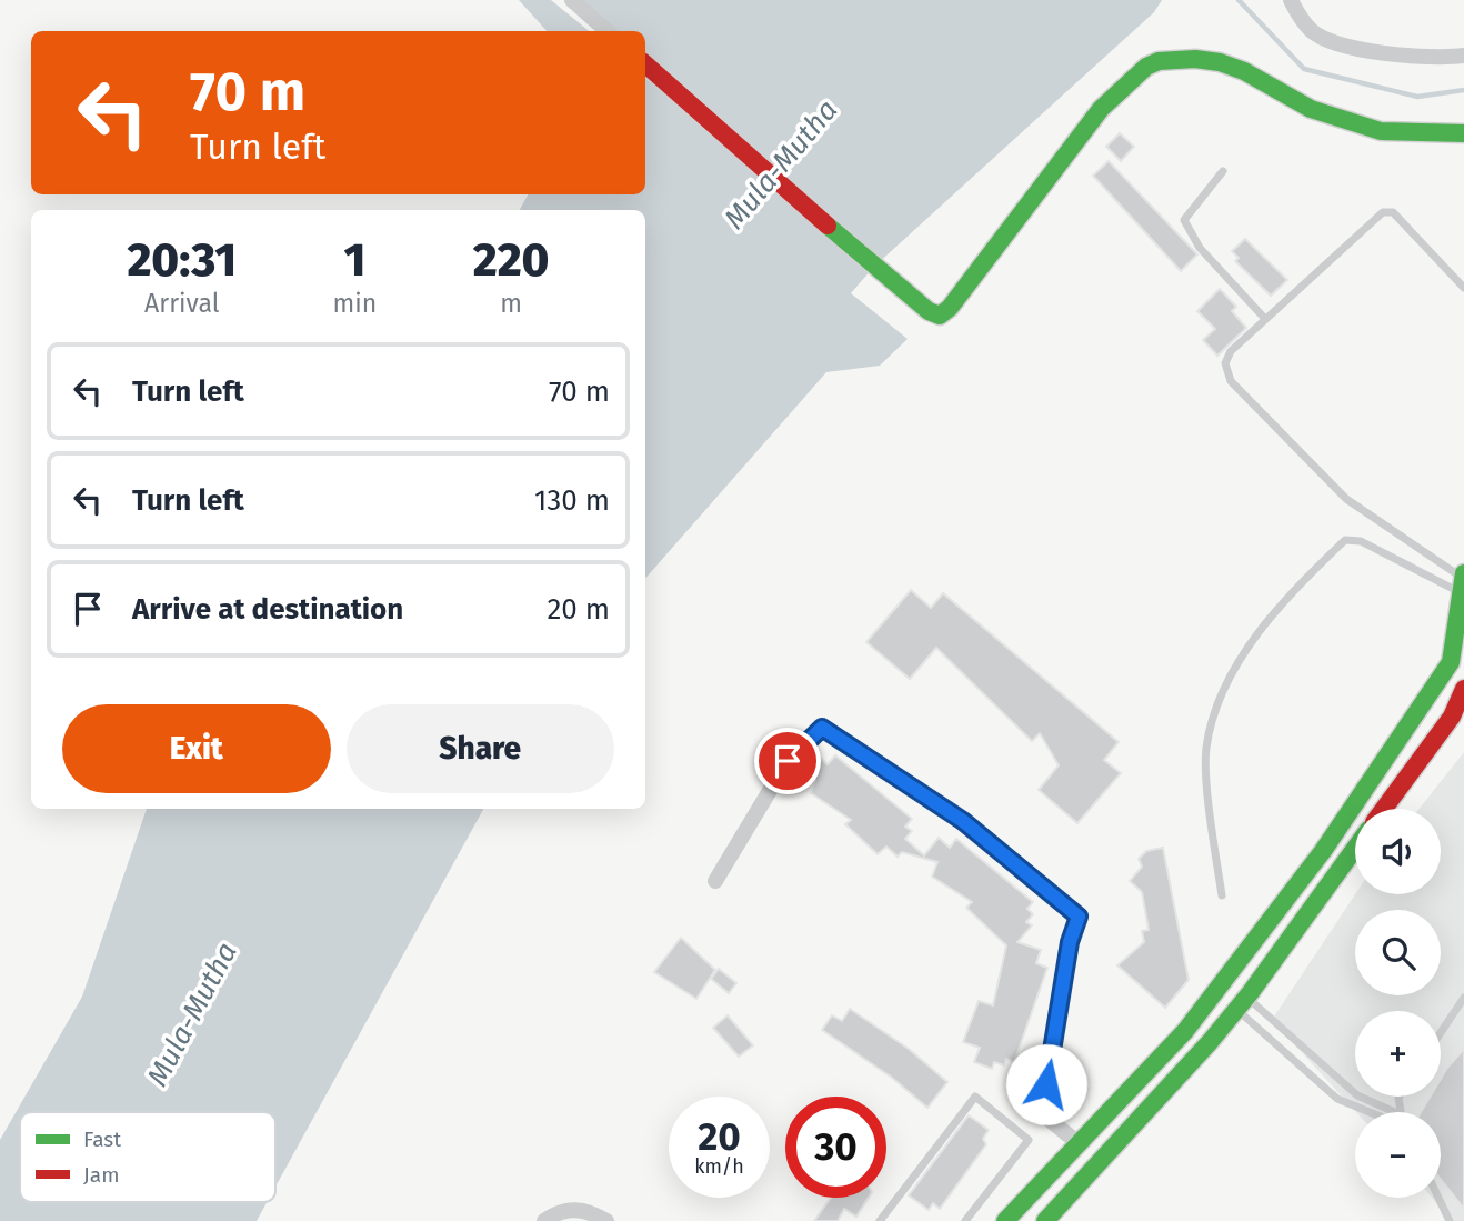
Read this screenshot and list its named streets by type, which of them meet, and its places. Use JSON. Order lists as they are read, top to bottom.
{
  "water": ["Mula-Mutha"],
  "legend": ["Fast", "Jam"],
  "page": {
    "turn": ["70 m", "Turn left"],
    "eta": [
      "20:31",
      "Arrival",
      "1",
      "min",
      "220",
      "m"
    ],
    "list": [
      {
        "name": "Turn left",
        "value": "70 m"
      },
      {
        "name": "Turn left",
        "value": "130 m"
      },
      {
        "name": "Arrive at destination",
        "value": "20 m"
      }
    ],
    "buttons": ["Exit", "Share"],
    "map_buttons": ["+", "−"],
    "speed": "20 km/h",
    "limit": "30"
  }
}
